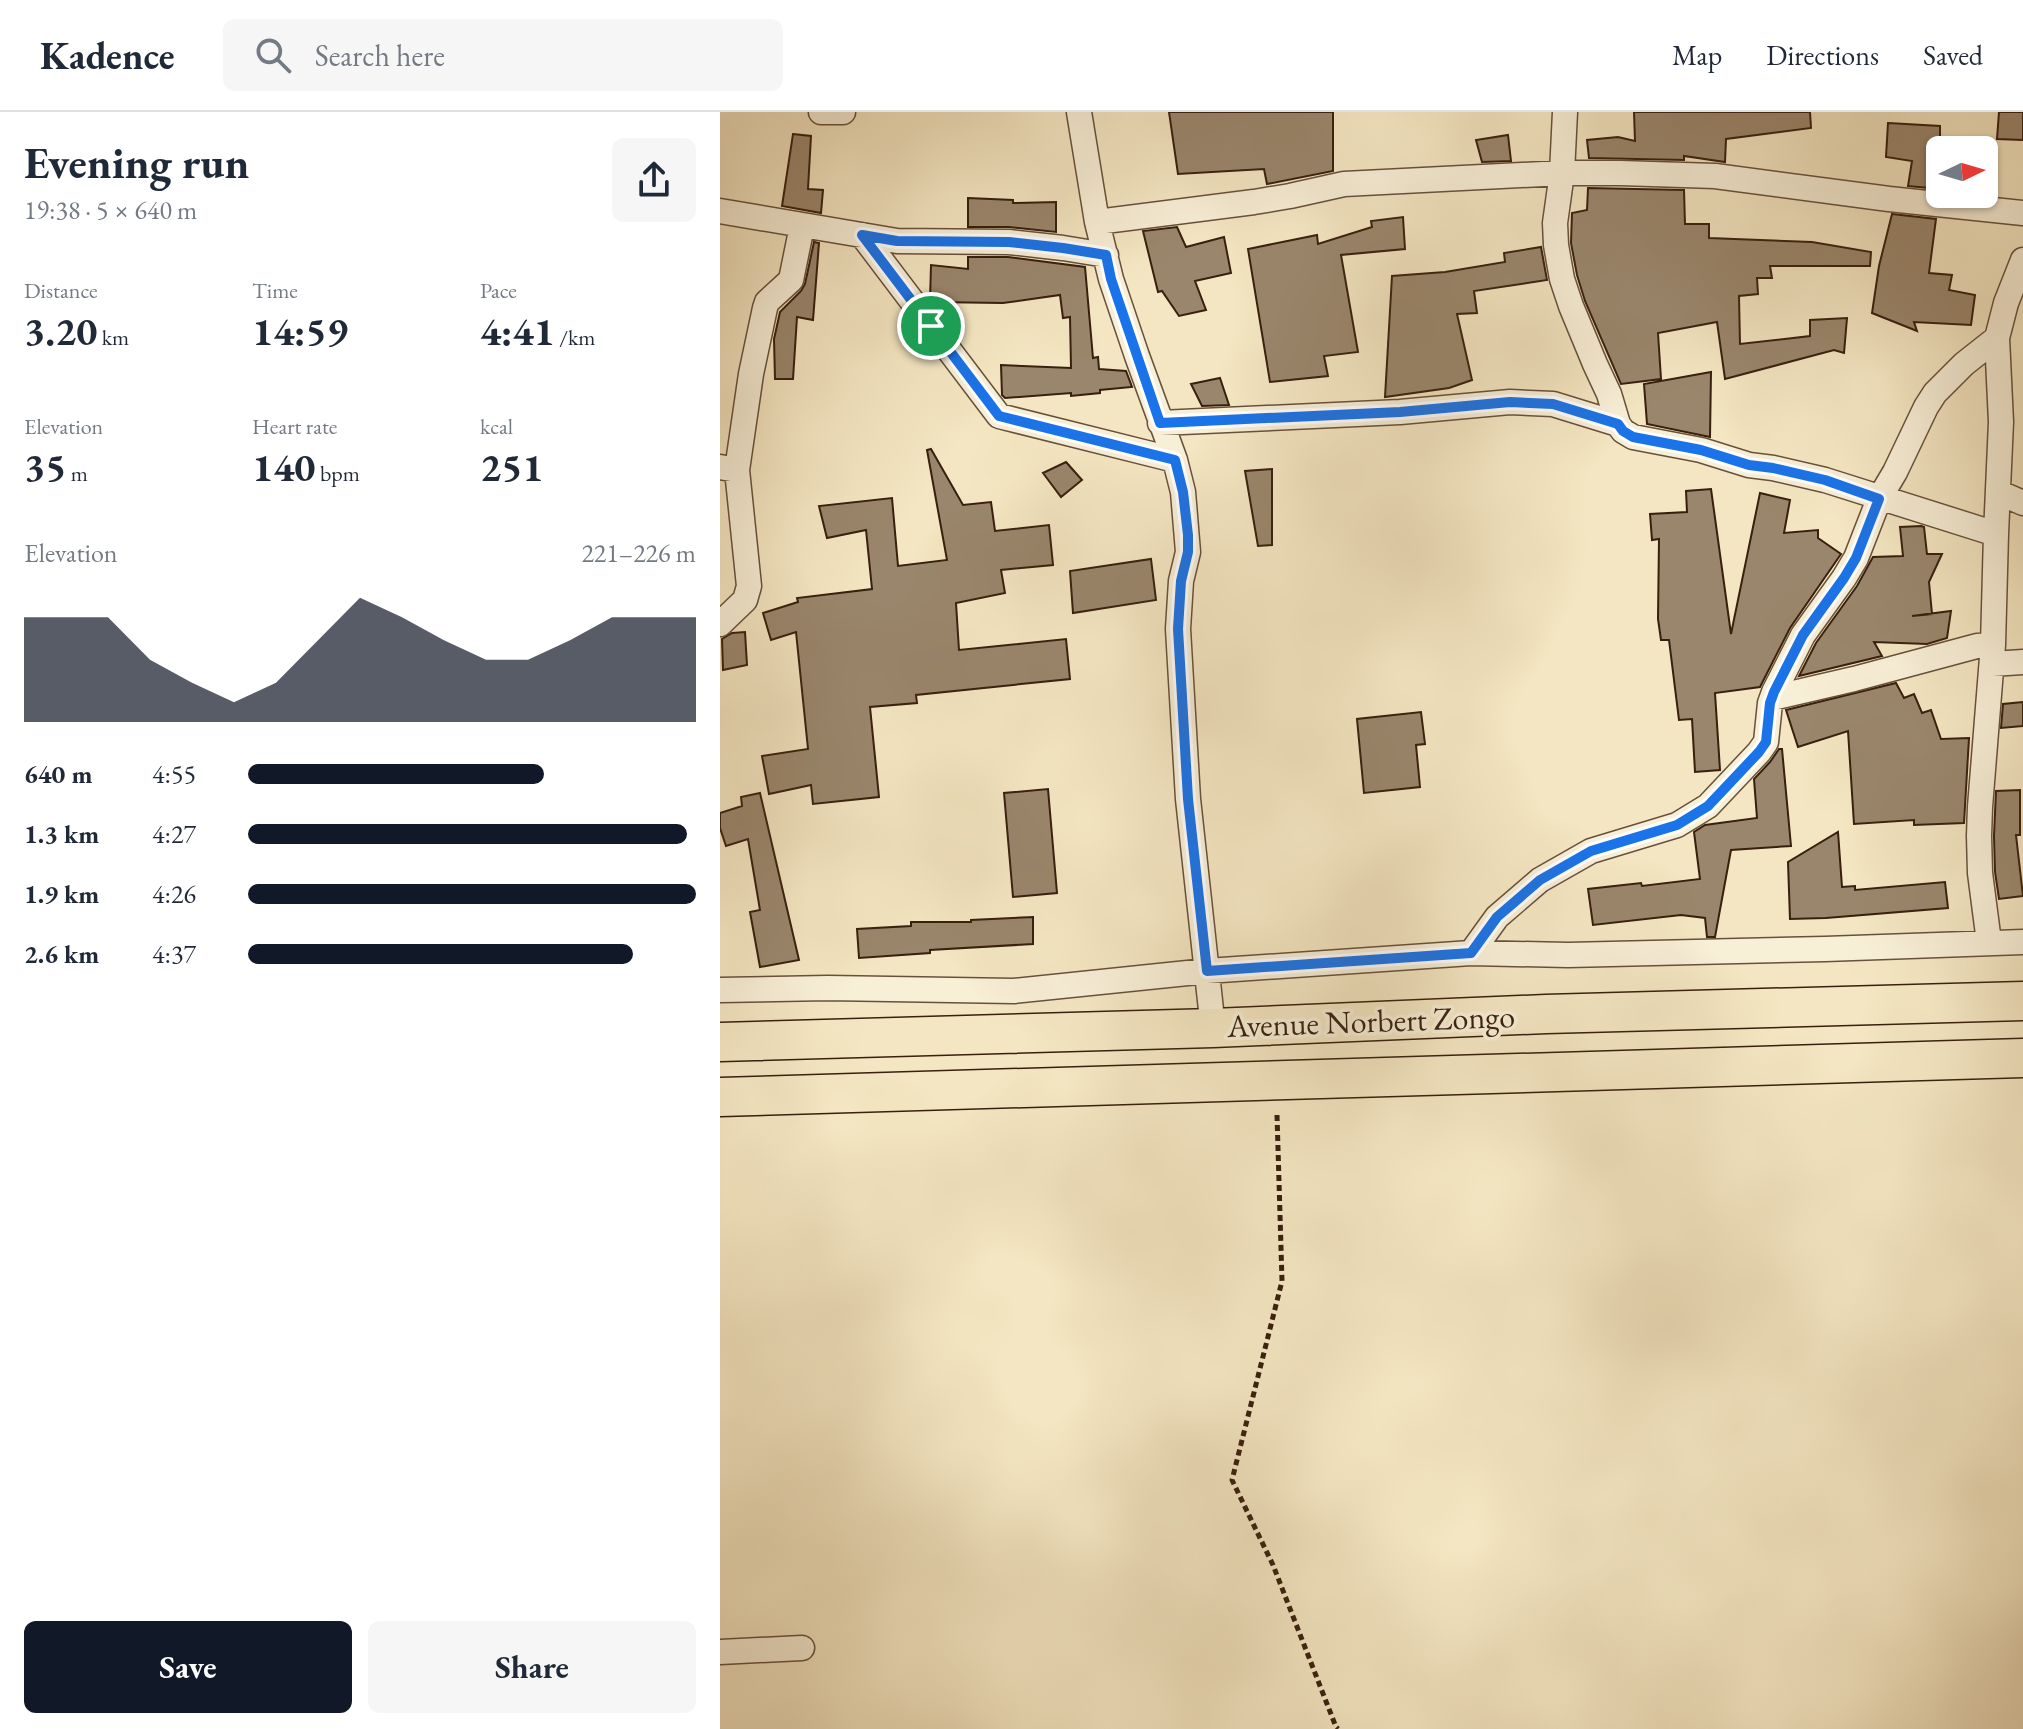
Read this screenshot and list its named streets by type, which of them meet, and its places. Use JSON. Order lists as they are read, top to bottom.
{
  "streets": {
    "main road": ["Avenue Norbert Zongo"]
  },
  "north": "right",
  "page": {
    "header": "Kadence",
    "search": "Search here",
    "nav": ["Map", "Directions", "Saved"],
    "heading": ["Evening run", "19:38 · 5 × 640 m"],
    "stats": [
      ["Distance", "3.20 km"],
      ["Time", "14:59"],
      ["Pace", "4:41 /km"],
      ["Elevation", "35 m"],
      ["Heart rate", "140 bpm"],
      ["kcal", "251"]
    ],
    "chart": ["Elevation", "221–226 m"],
    "list": [
      {
        "name": "640 m",
        "note": "4:55"
      },
      {
        "name": "1.3 km",
        "note": "4:27"
      },
      {
        "name": "1.9 km",
        "note": "4:26"
      },
      {
        "name": "2.6 km",
        "note": "4:37"
      }
    ],
    "buttons": ["Save", "Share"]
  }
}
